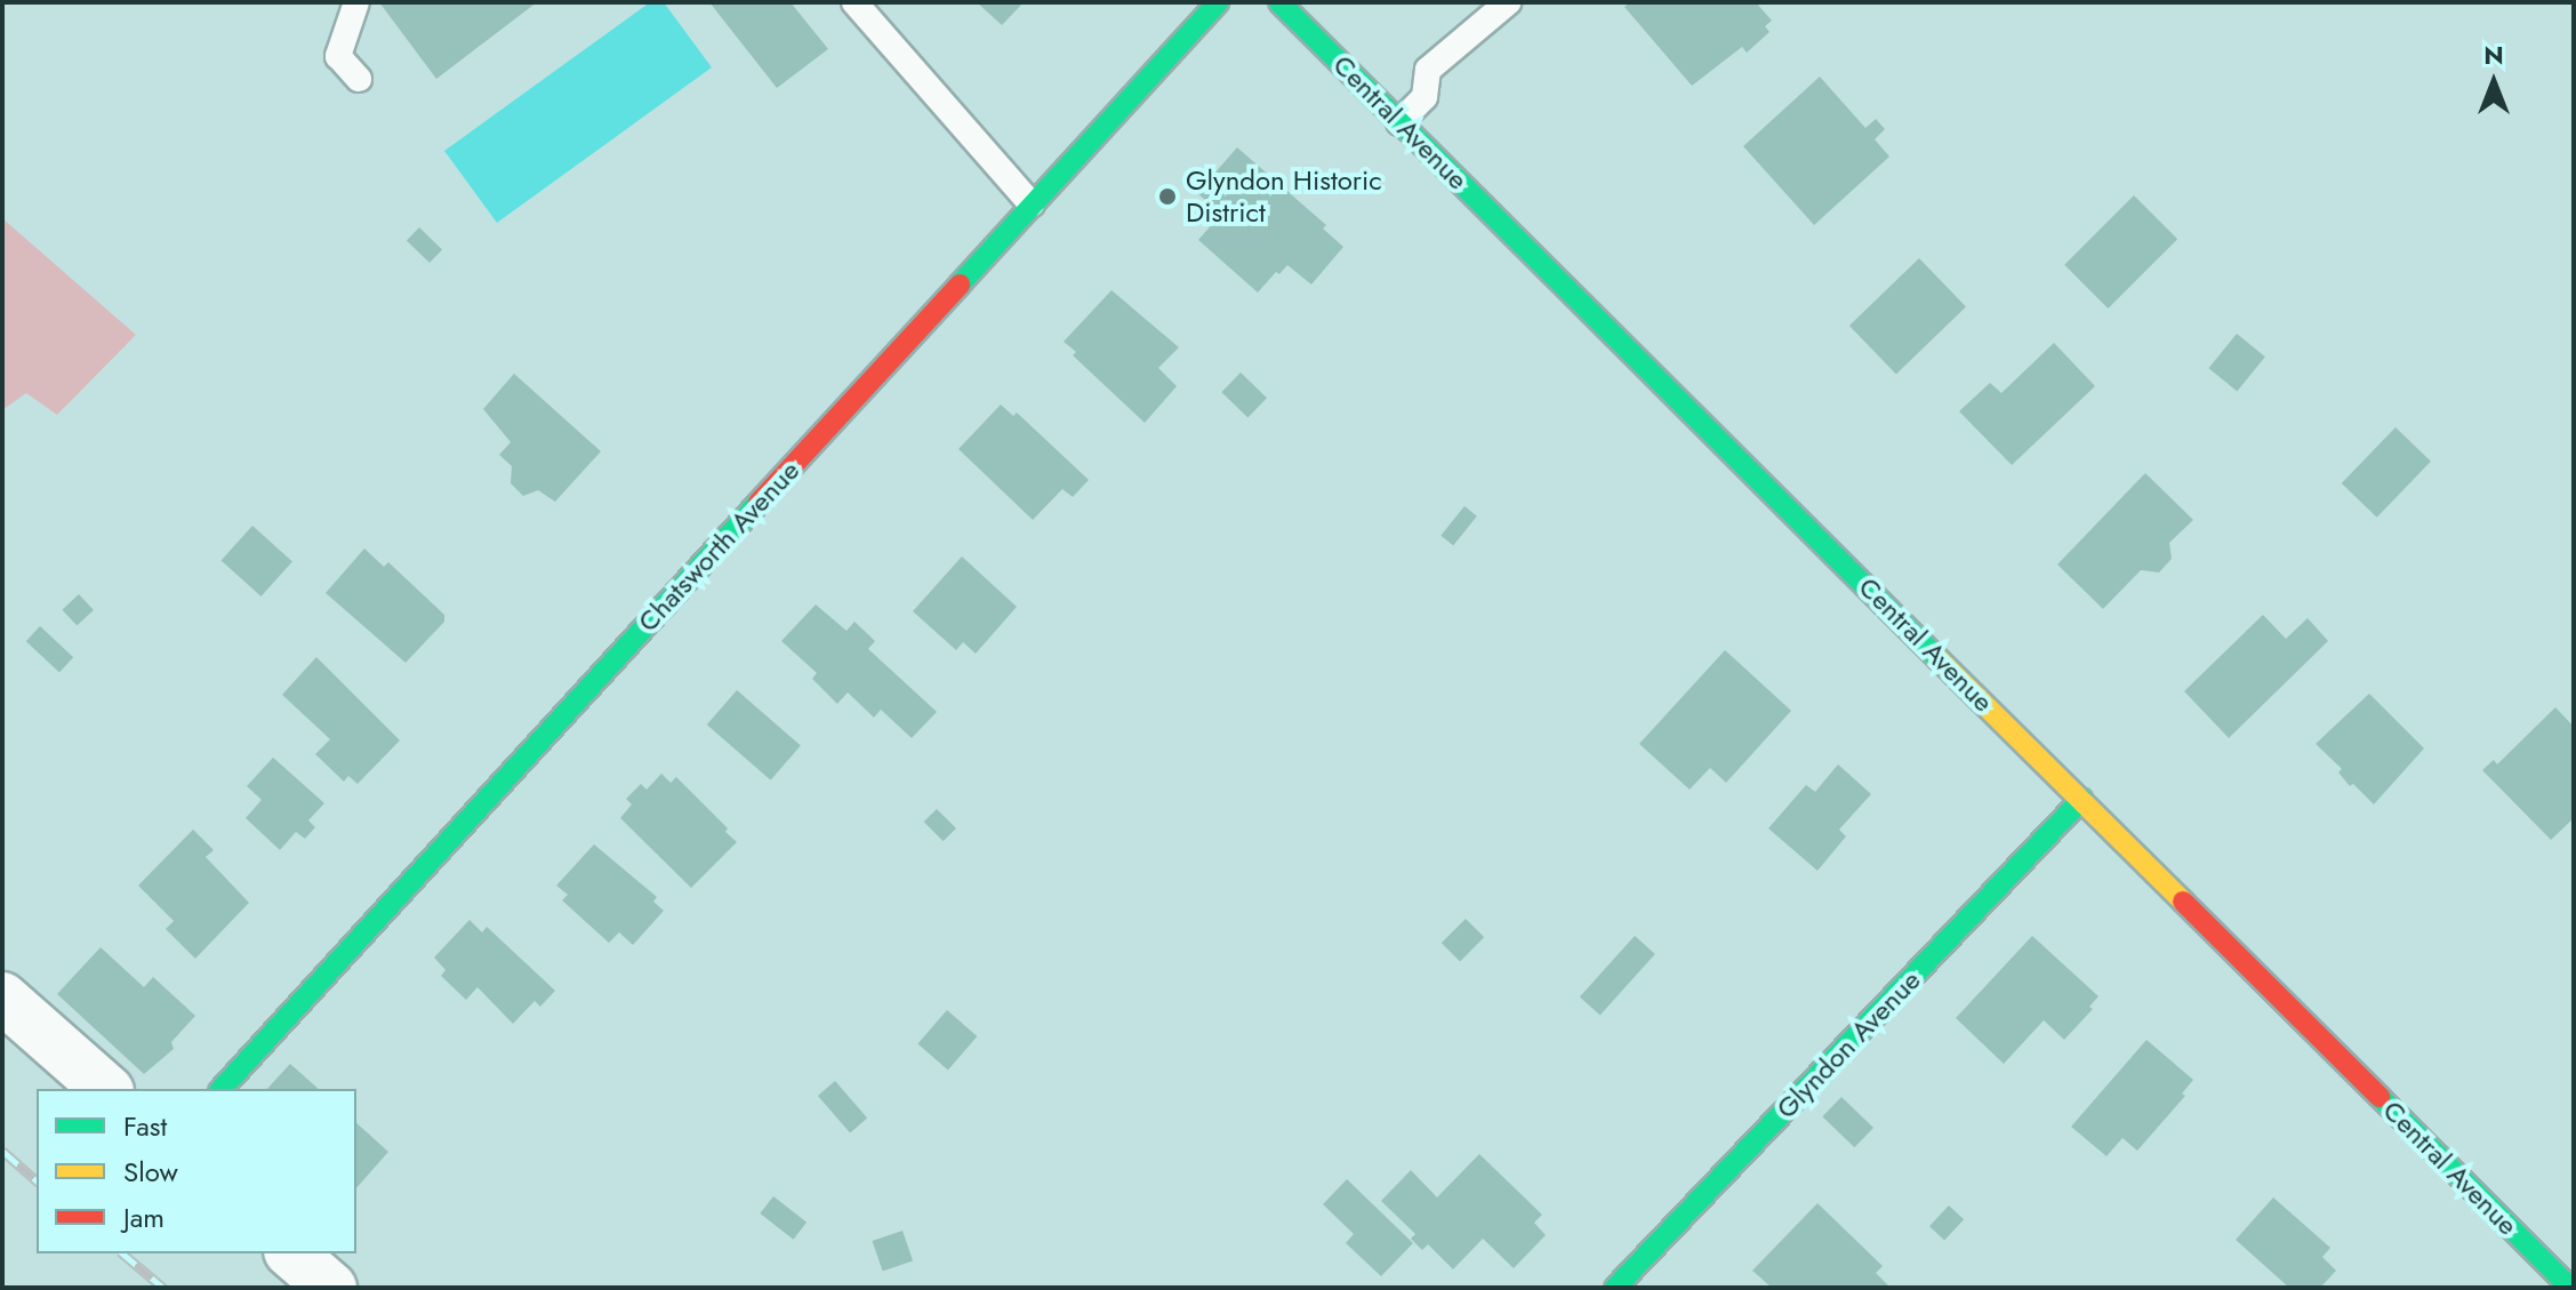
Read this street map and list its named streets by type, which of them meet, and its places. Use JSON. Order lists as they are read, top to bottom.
{
  "streets": {
    "street": ["Central Avenue", "Chatsworth Avenue", "Glyndon Avenue"]
  },
  "crossings": [
    ["Central Avenue", "Glyndon Avenue"]
  ],
  "places": ["Glyndon Historic District"],
  "legend": ["Fast", "Slow", "Jam"],
  "north": "top"
}
